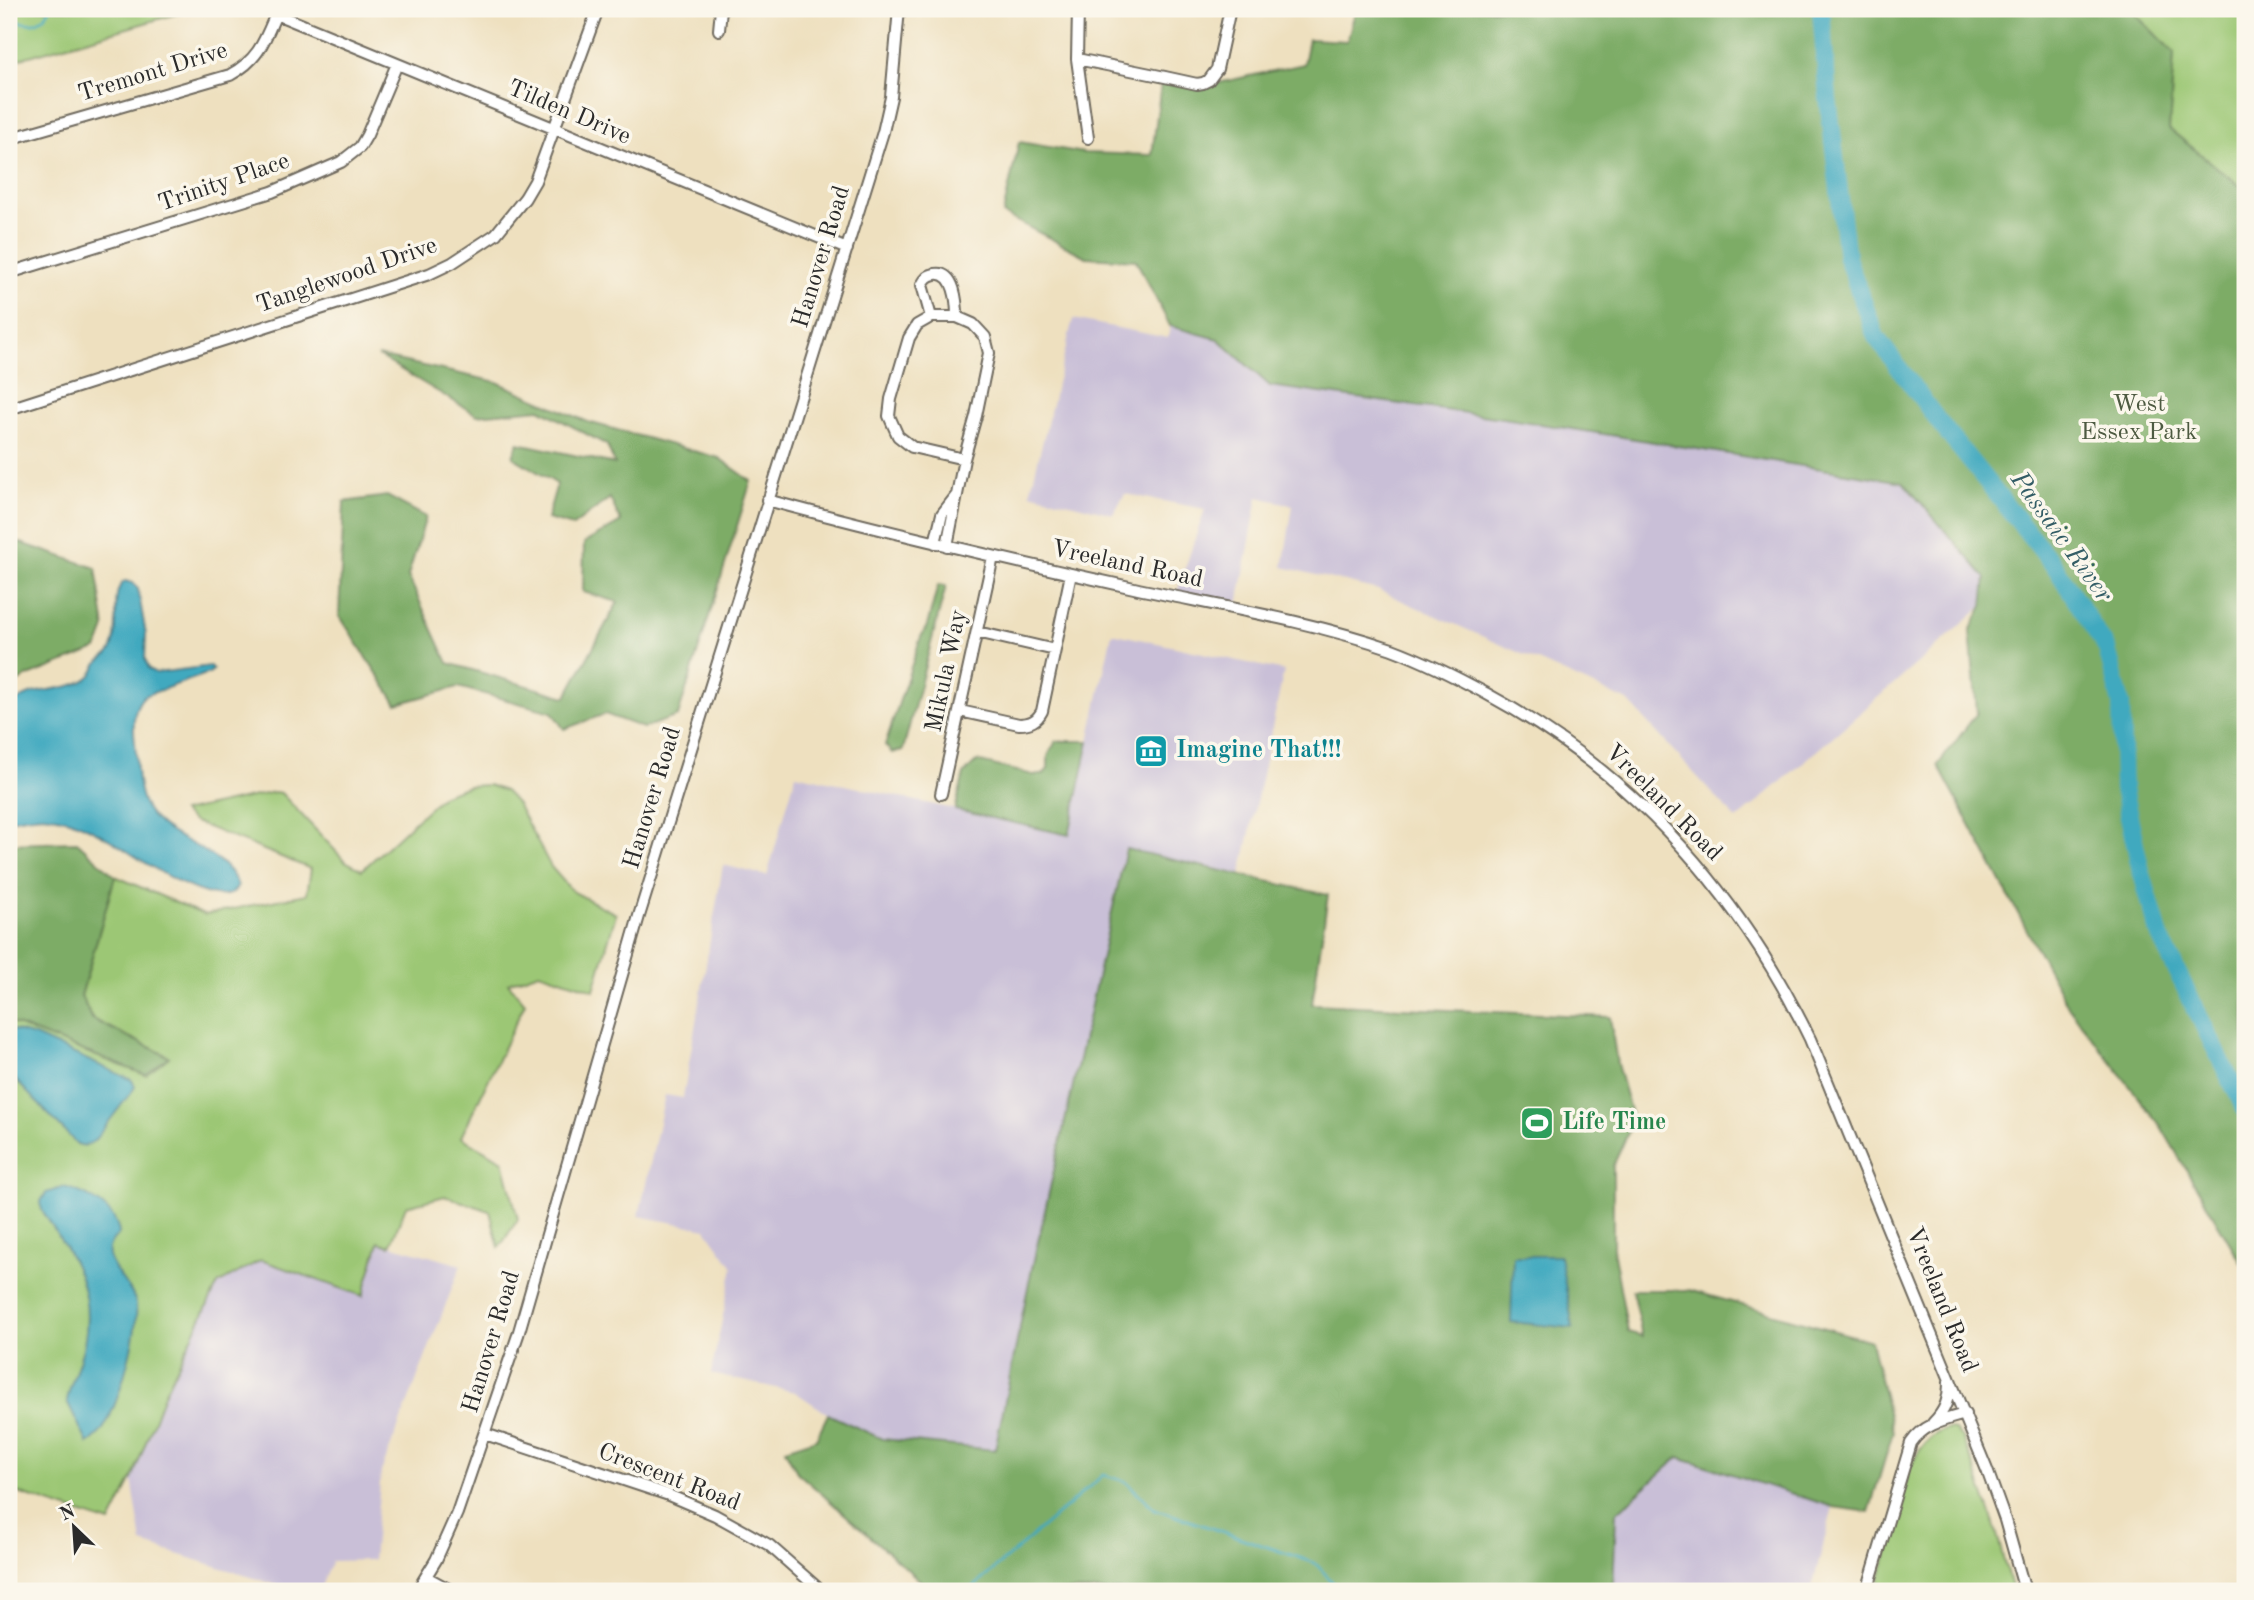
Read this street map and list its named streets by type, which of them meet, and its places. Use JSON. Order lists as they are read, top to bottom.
{
  "streets": {
    "street": [
      "Tremont Drive",
      "Tilden Drive",
      "Trinity Place",
      "Hanover Road",
      "Tanglewood Drive",
      "Vreeland Road",
      "Mikula Way",
      "Crescent Road"
    ]
  },
  "crossings": [
    ["Tremont Drive", "Tilden Drive"],
    ["Tilden Drive", "Trinity Place"],
    ["Tilden Drive", "Hanover Road"],
    ["Tilden Drive", "Tanglewood Drive"],
    ["Hanover Road", "Vreeland Road"],
    ["Hanover Road", "Crescent Road"],
    ["Vreeland Road", "Mikula Way"]
  ],
  "water": ["Passaic River"],
  "parks": ["West Essex Park"],
  "places": {
    "museum": ["Imagine That!!!"],
    "sports": ["Life Time"]
  },
  "north": "top left"
}
